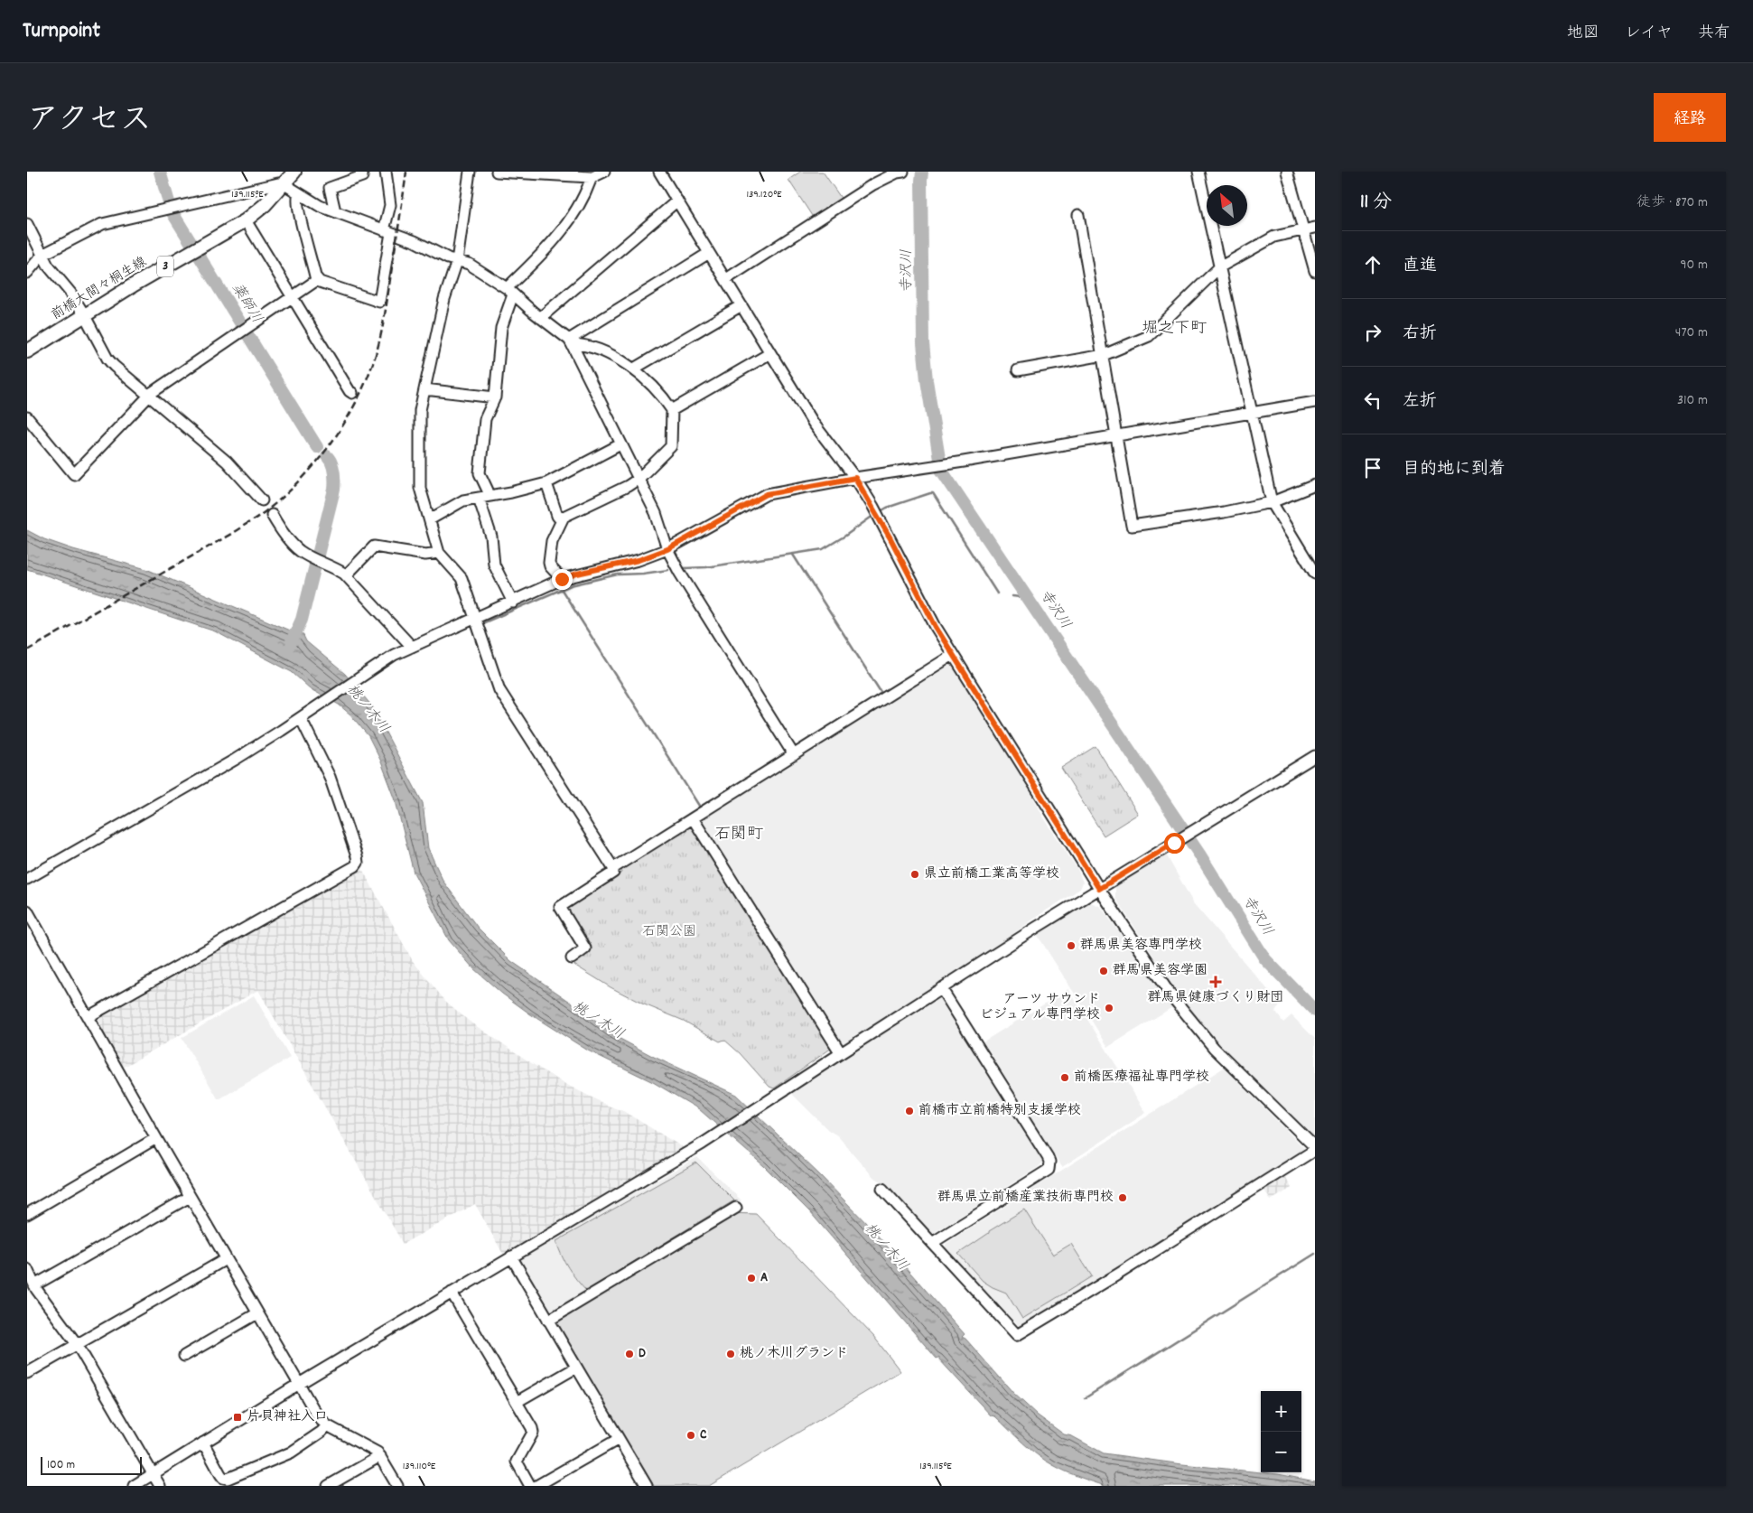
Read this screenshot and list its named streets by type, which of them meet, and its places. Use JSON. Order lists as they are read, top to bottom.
{
  "streets": {
    "main road": ["3", "前橋大間々桐生線"]
  },
  "districts": ["堀之下町", "石関町"],
  "water": ["寺沢川", "薬師川", "桃ノ木川"],
  "parks": ["石関公園"],
  "places": {
    "other": [
      "県立前橋工業高等学校",
      "群馬県美容専門学校",
      "群馬県美容学園",
      "アーツ サウンド ビジュアル専門学校",
      "前橋医療福祉専門学校",
      "前橋市立前橋特別支援学校",
      "群馬県立前橋産業技術専門校",
      "A",
      "D",
      "桃ノ木川グランド",
      "C"
    ],
    "health": ["群馬県健康づくり財団"],
    "transit": ["片貝神社入口"]
  },
  "scale_bar": "100 m",
  "north": "top left",
  "page": {
    "header": "Turnpoint",
    "nav": ["地図", "レイヤ", "共有"],
    "title": "アクセス",
    "buttons": "経路",
    "heading": ["11 分", "徒歩 · 870 m"],
    "list": [
      ["直進", "90 m"],
      ["右折", "470 m"],
      ["左折", "310 m"],
      "目的地に到着"
    ],
    "map_buttons": ["+", "−"],
    "scale": "100 m"
  },
  "coordinates": ["139.115°E", "139.120°E", "139.110°E"]
}
